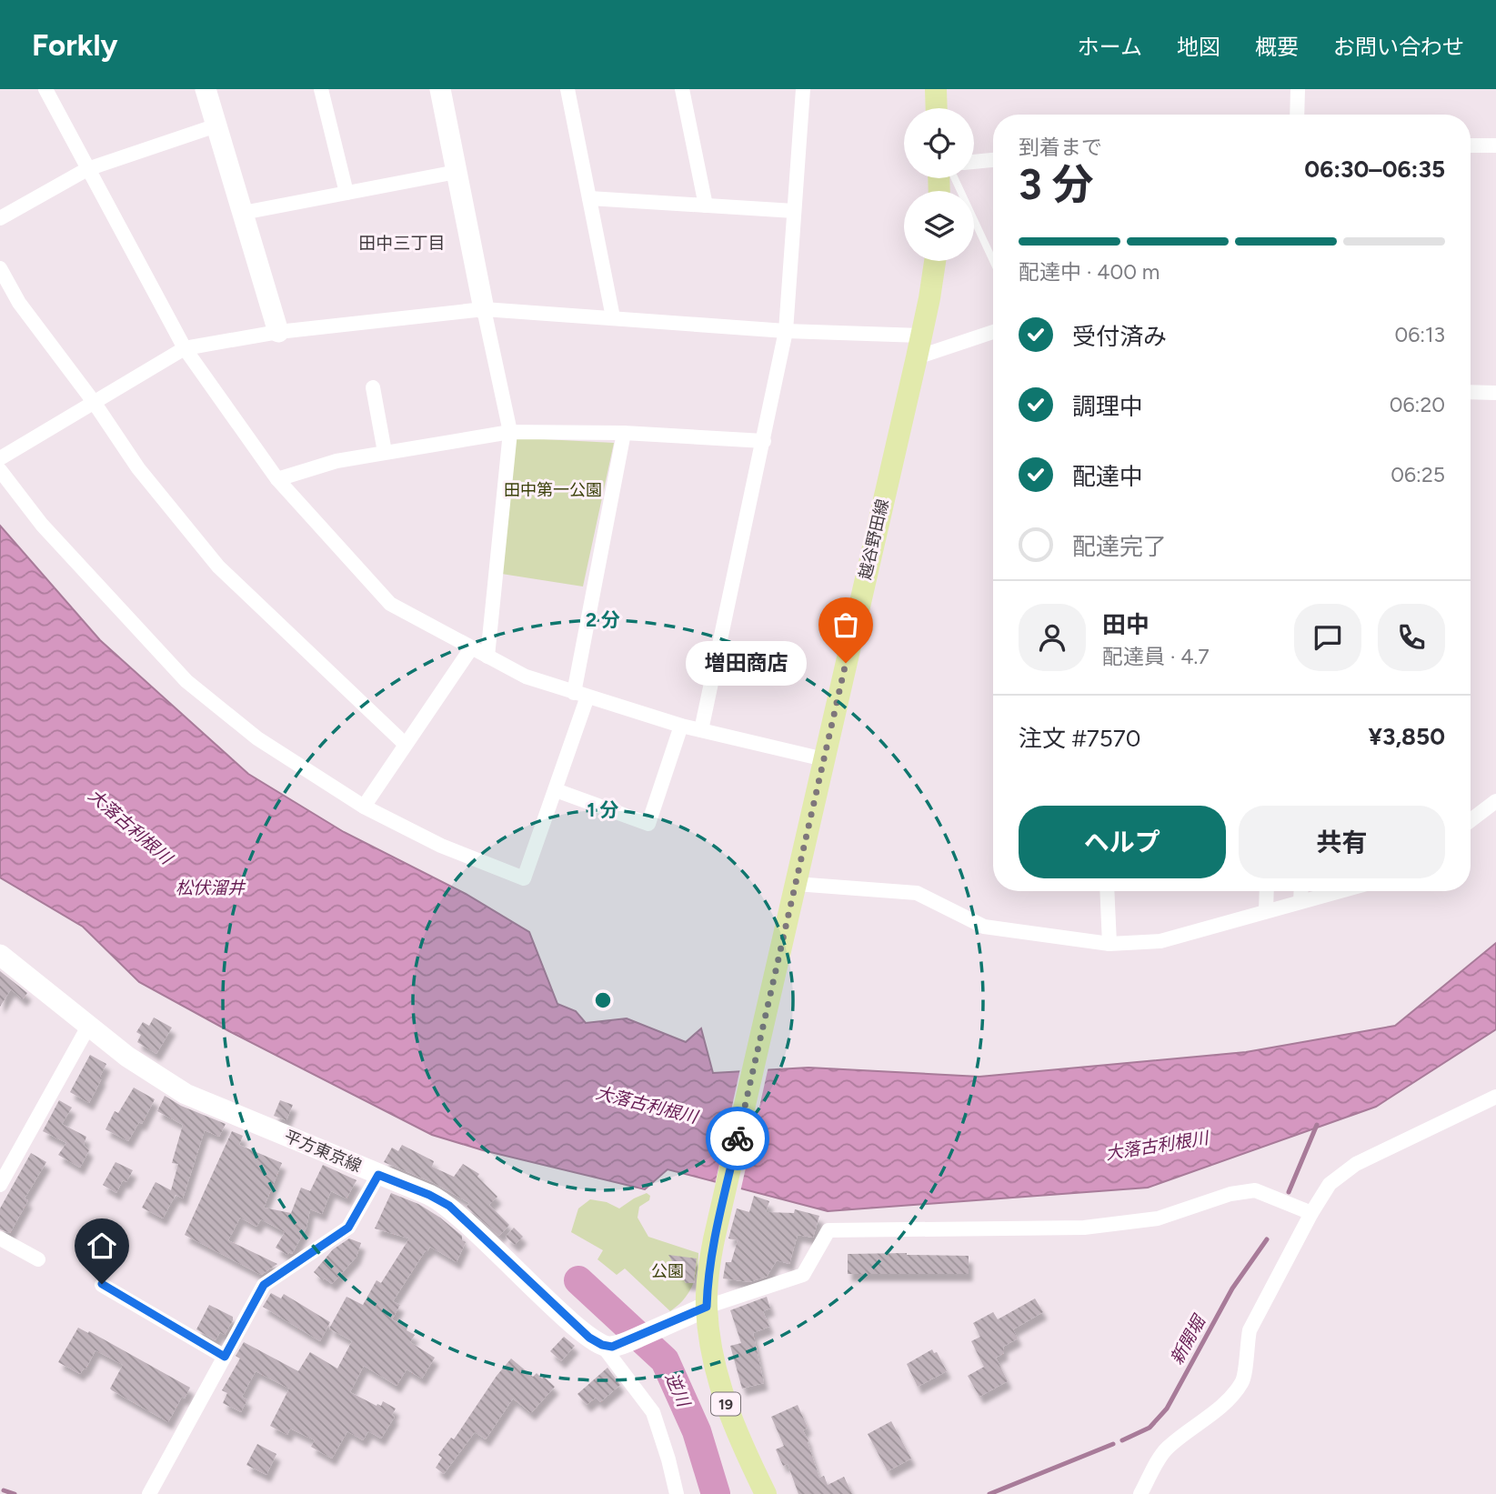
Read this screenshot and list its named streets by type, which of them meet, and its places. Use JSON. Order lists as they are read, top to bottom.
{
  "streets": {
    "main road": ["越谷野田線", "平方東京線", "19"]
  },
  "districts": ["田中三丁目"],
  "water": [
    "大落古利根川",
    "松伏溜井",
    "新開堀",
    "逆川"
  ],
  "parks": ["田中第一公園", "公園"],
  "places": ["増田商店"],
  "page": {
    "header": "Forkly",
    "nav": [
      "ホーム",
      "地図",
      "概要",
      "お問い合わせ"
    ],
    "heading": ["3 分", "到着まで", "06:30–06:35"],
    "panel": [
      "田中",
      "配達員 · 4.7",
      "注文 #7570",
      "¥3,850"
    ],
    "bar": "配達中 · 400 m",
    "list": [
      ["受付済み", "06:13"],
      ["調理中", "06:20"],
      ["配達中", "06:25"],
      "配達完了"
    ],
    "bubble": "増田商店",
    "buttons": ["ヘルプ", "共有"]
  },
  "rings": ["2 分", "1 分"]
}
